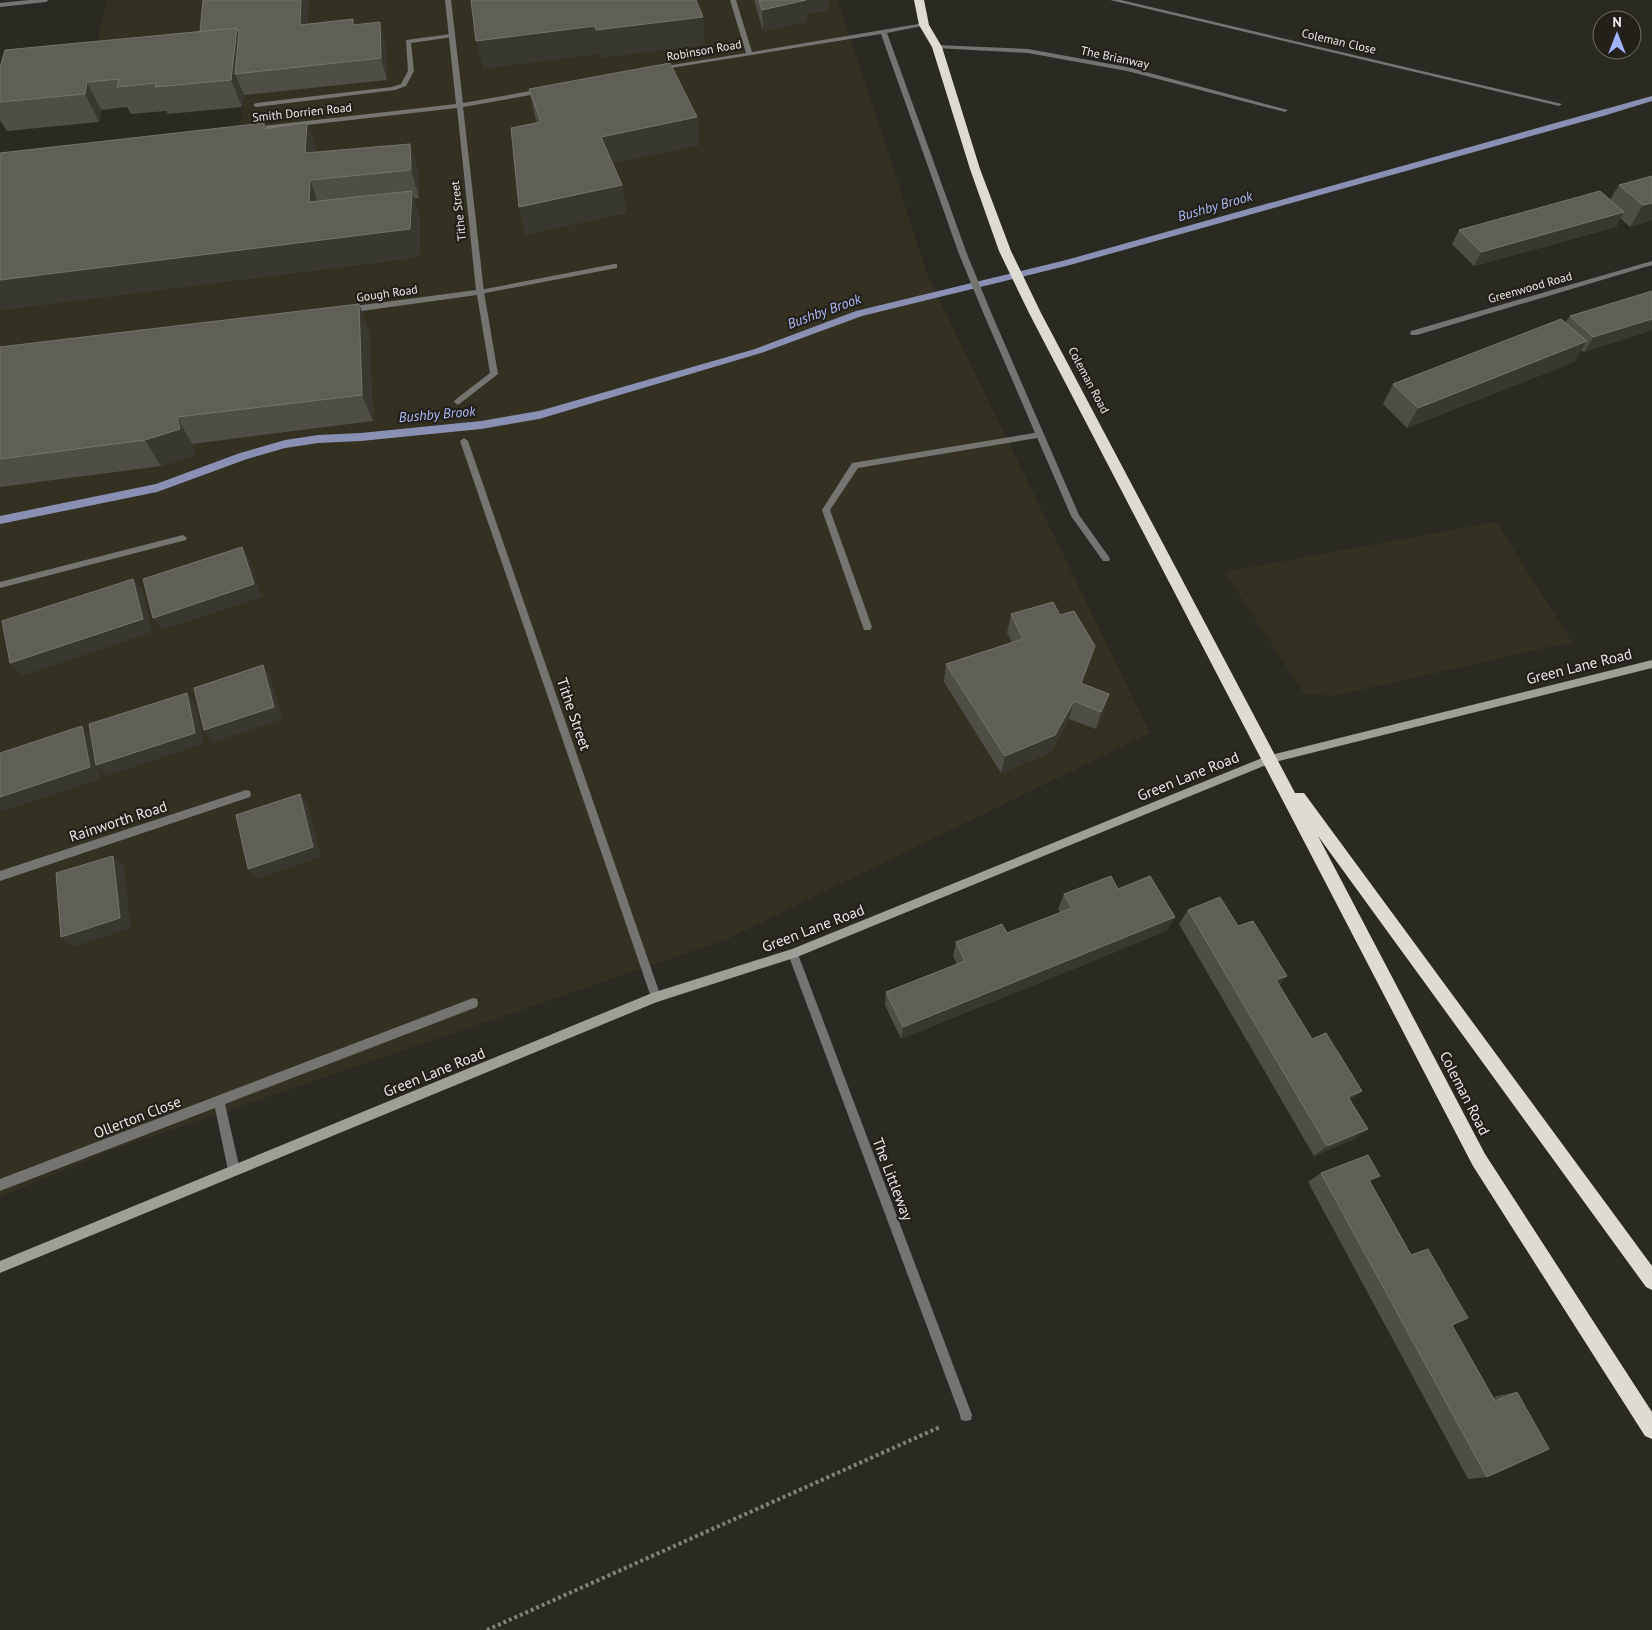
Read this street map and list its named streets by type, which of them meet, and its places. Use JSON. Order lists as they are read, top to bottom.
{
  "streets": {
    "highway": ["Coleman Road"],
    "street": [
      "Coleman Close",
      "Robinson Road",
      "The Brianway",
      "Smith Dorrien Road",
      "Tithe Street",
      "Greenwood Road",
      "Gough Road",
      "Green Lane Road",
      "Rainworth Road",
      "Ollerton Close",
      "The Littleway"
    ]
  },
  "crossings": [
    ["Robinson Road", "Coleman Road"],
    ["The Brianway", "Coleman Road"],
    ["Smith Dorrien Road", "Tithe Street"],
    ["Tithe Street", "Gough Road"],
    ["Tithe Street", "Green Lane Road"],
    ["Coleman Road", "Green Lane Road"],
    ["Green Lane Road", "The Littleway"]
  ],
  "water": ["Bushby Brook"],
  "north": "top"
}
